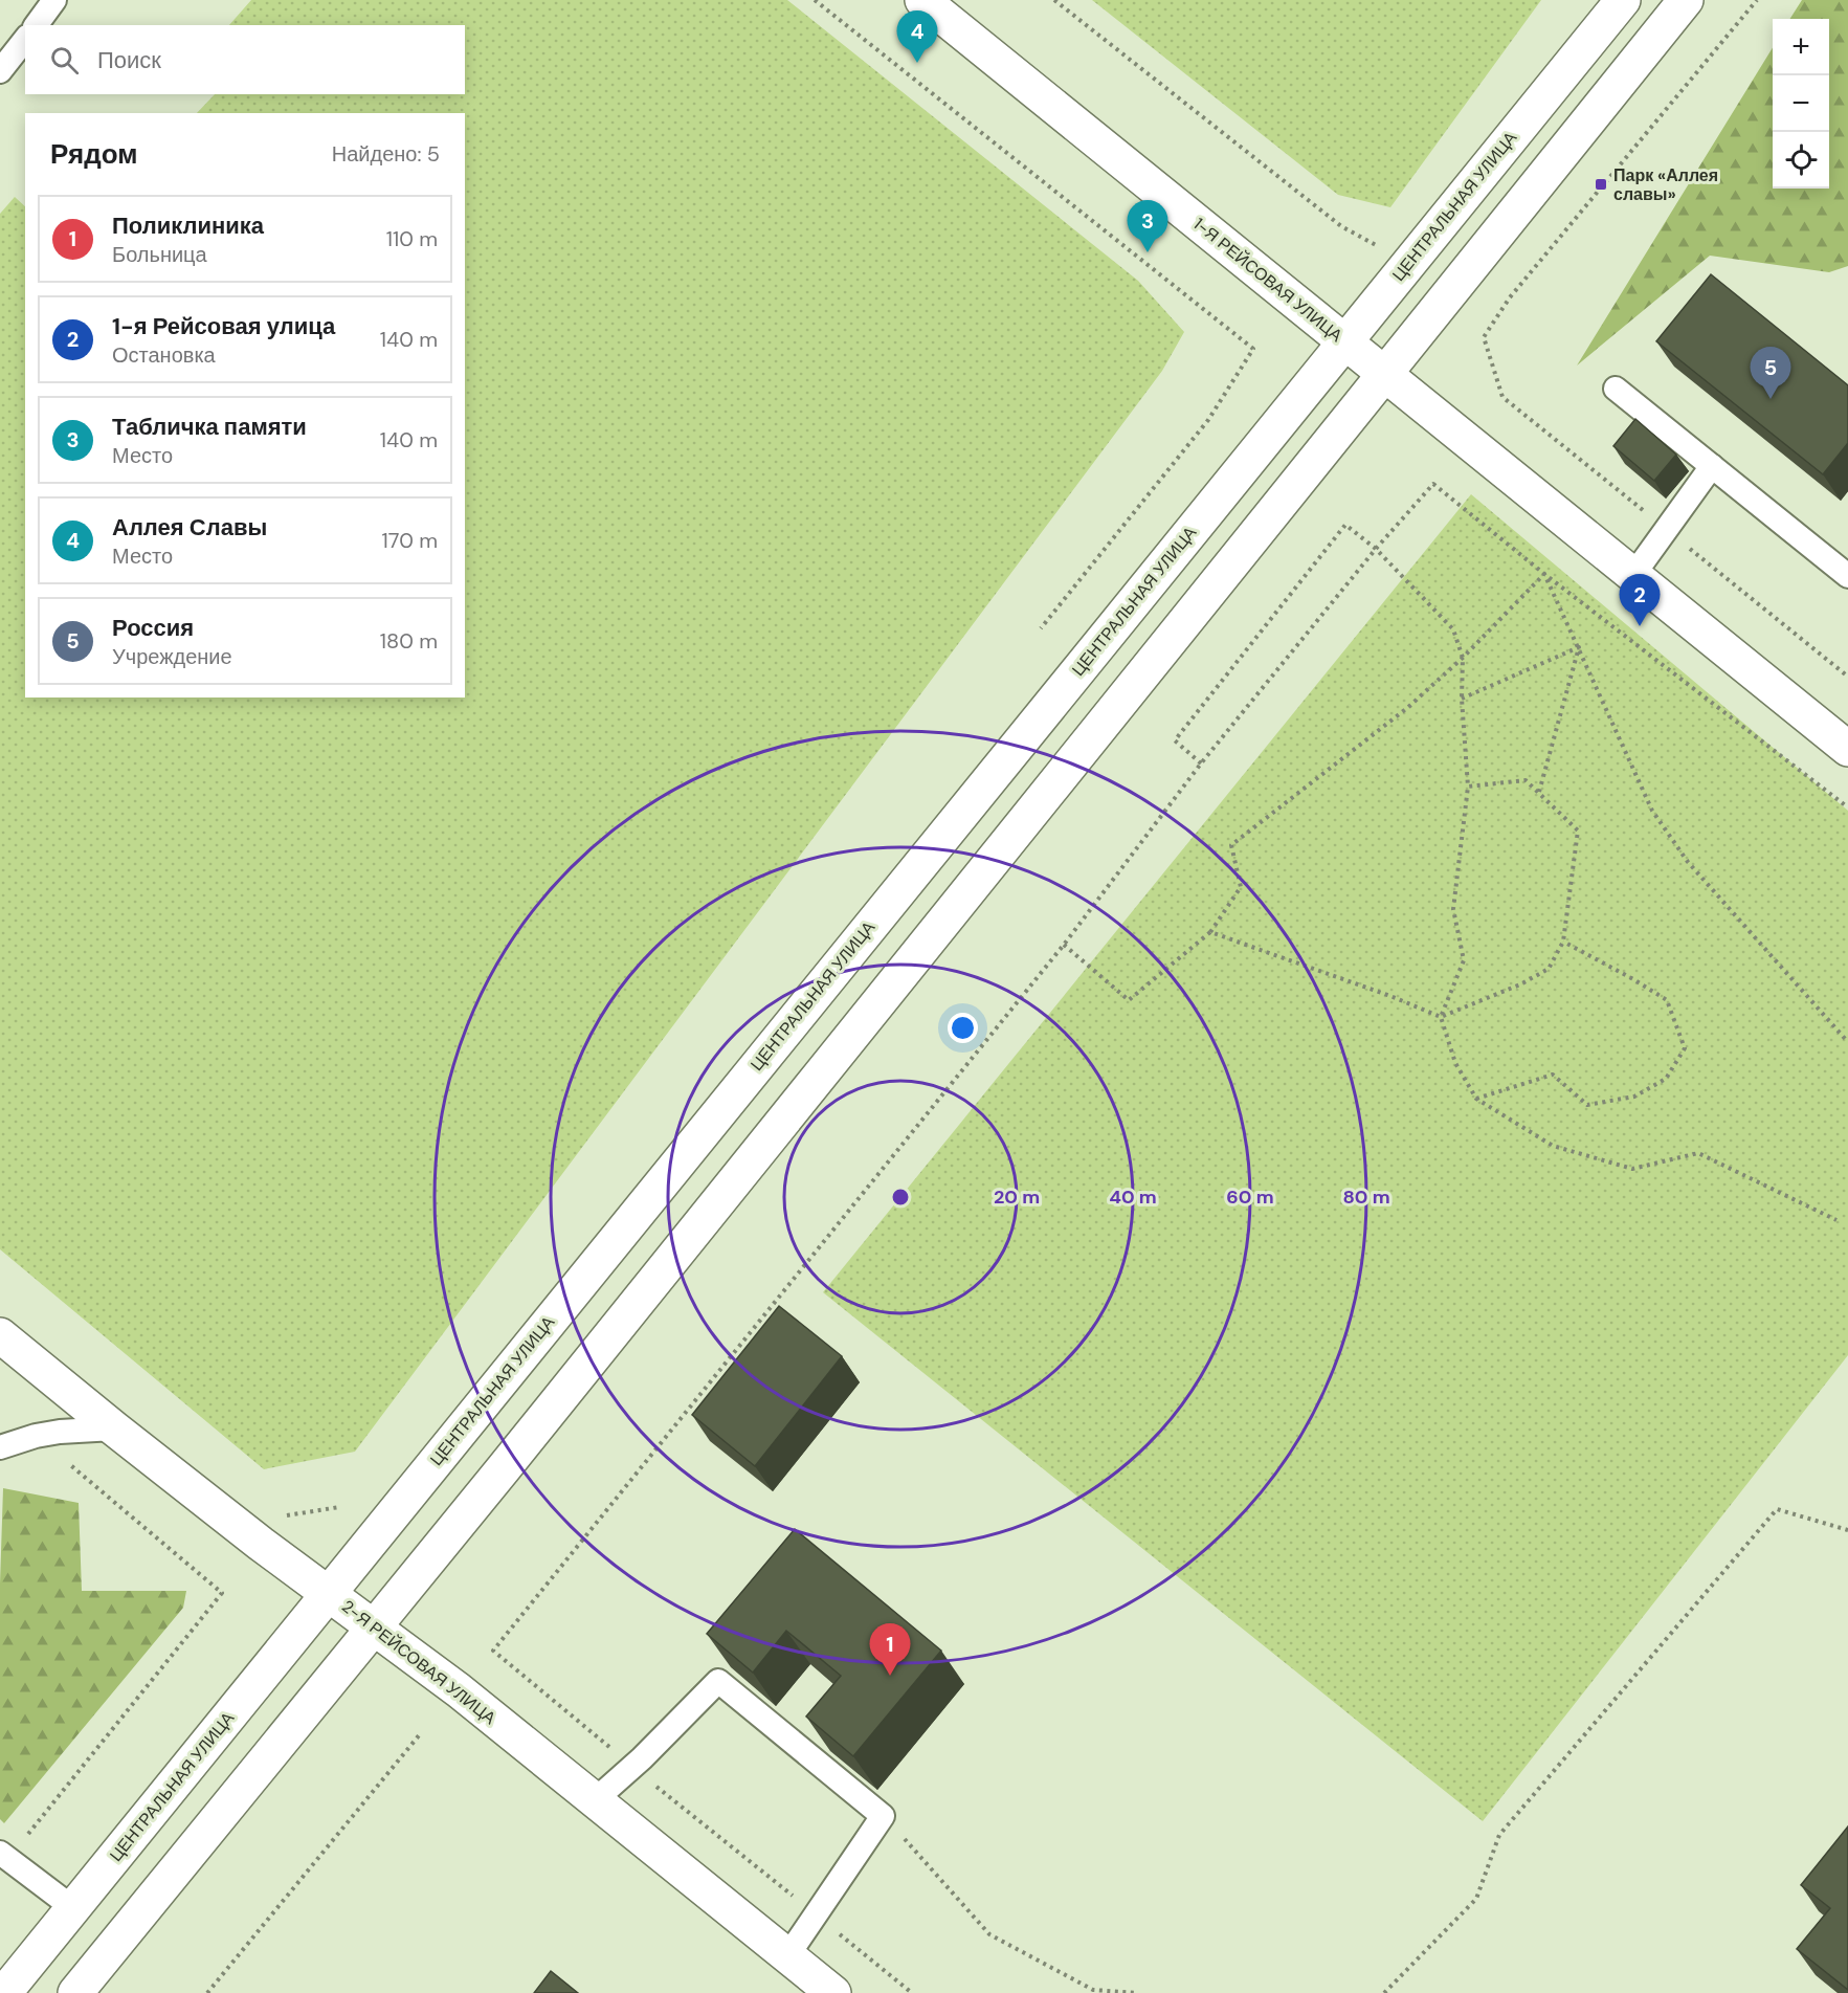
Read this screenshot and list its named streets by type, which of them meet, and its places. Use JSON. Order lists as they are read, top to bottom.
{
  "streets": {
    "main road": ["ЦЕНТРАЛЬНАЯ УЛИЦА", "1-Я РЕЙСОВАЯ УЛИЦА", "2-Я РЕЙСОВАЯ УЛИЦА"]
  },
  "crossings": [
    ["ЦЕНТРАЛЬНАЯ УЛИЦА", "1-Я РЕЙСОВАЯ УЛИЦА"],
    ["ЦЕНТРАЛЬНАЯ УЛИЦА", "2-Я РЕЙСОВАЯ УЛИЦА"]
  ],
  "places": {
    "transit": ["Парк «Аллея славы»"]
  },
  "page": {
    "pins": [
      "4",
      "3",
      "5",
      "2",
      "1"
    ],
    "map_buttons": ["+", "−"],
    "search": "Поиск",
    "heading": ["Рядом", "Найдено: 5"],
    "list": [
      {
        "mark": "1",
        "name": "Поликлиника",
        "note": "Больница",
        "value": "110 m"
      },
      {
        "mark": "2",
        "name": "1-я Рейсовая улица",
        "note": "Остановка",
        "value": "140 m"
      },
      {
        "mark": "3",
        "name": "Табличка памяти",
        "note": "Место",
        "value": "140 m"
      },
      {
        "mark": "4",
        "name": "Аллея Славы",
        "note": "Место",
        "value": "170 m"
      },
      {
        "mark": "5",
        "name": "Россия",
        "note": "Учреждение",
        "value": "180 m"
      }
    ]
  },
  "rings": [
    "20 m",
    "40 m",
    "60 m",
    "80 m"
  ]
}
